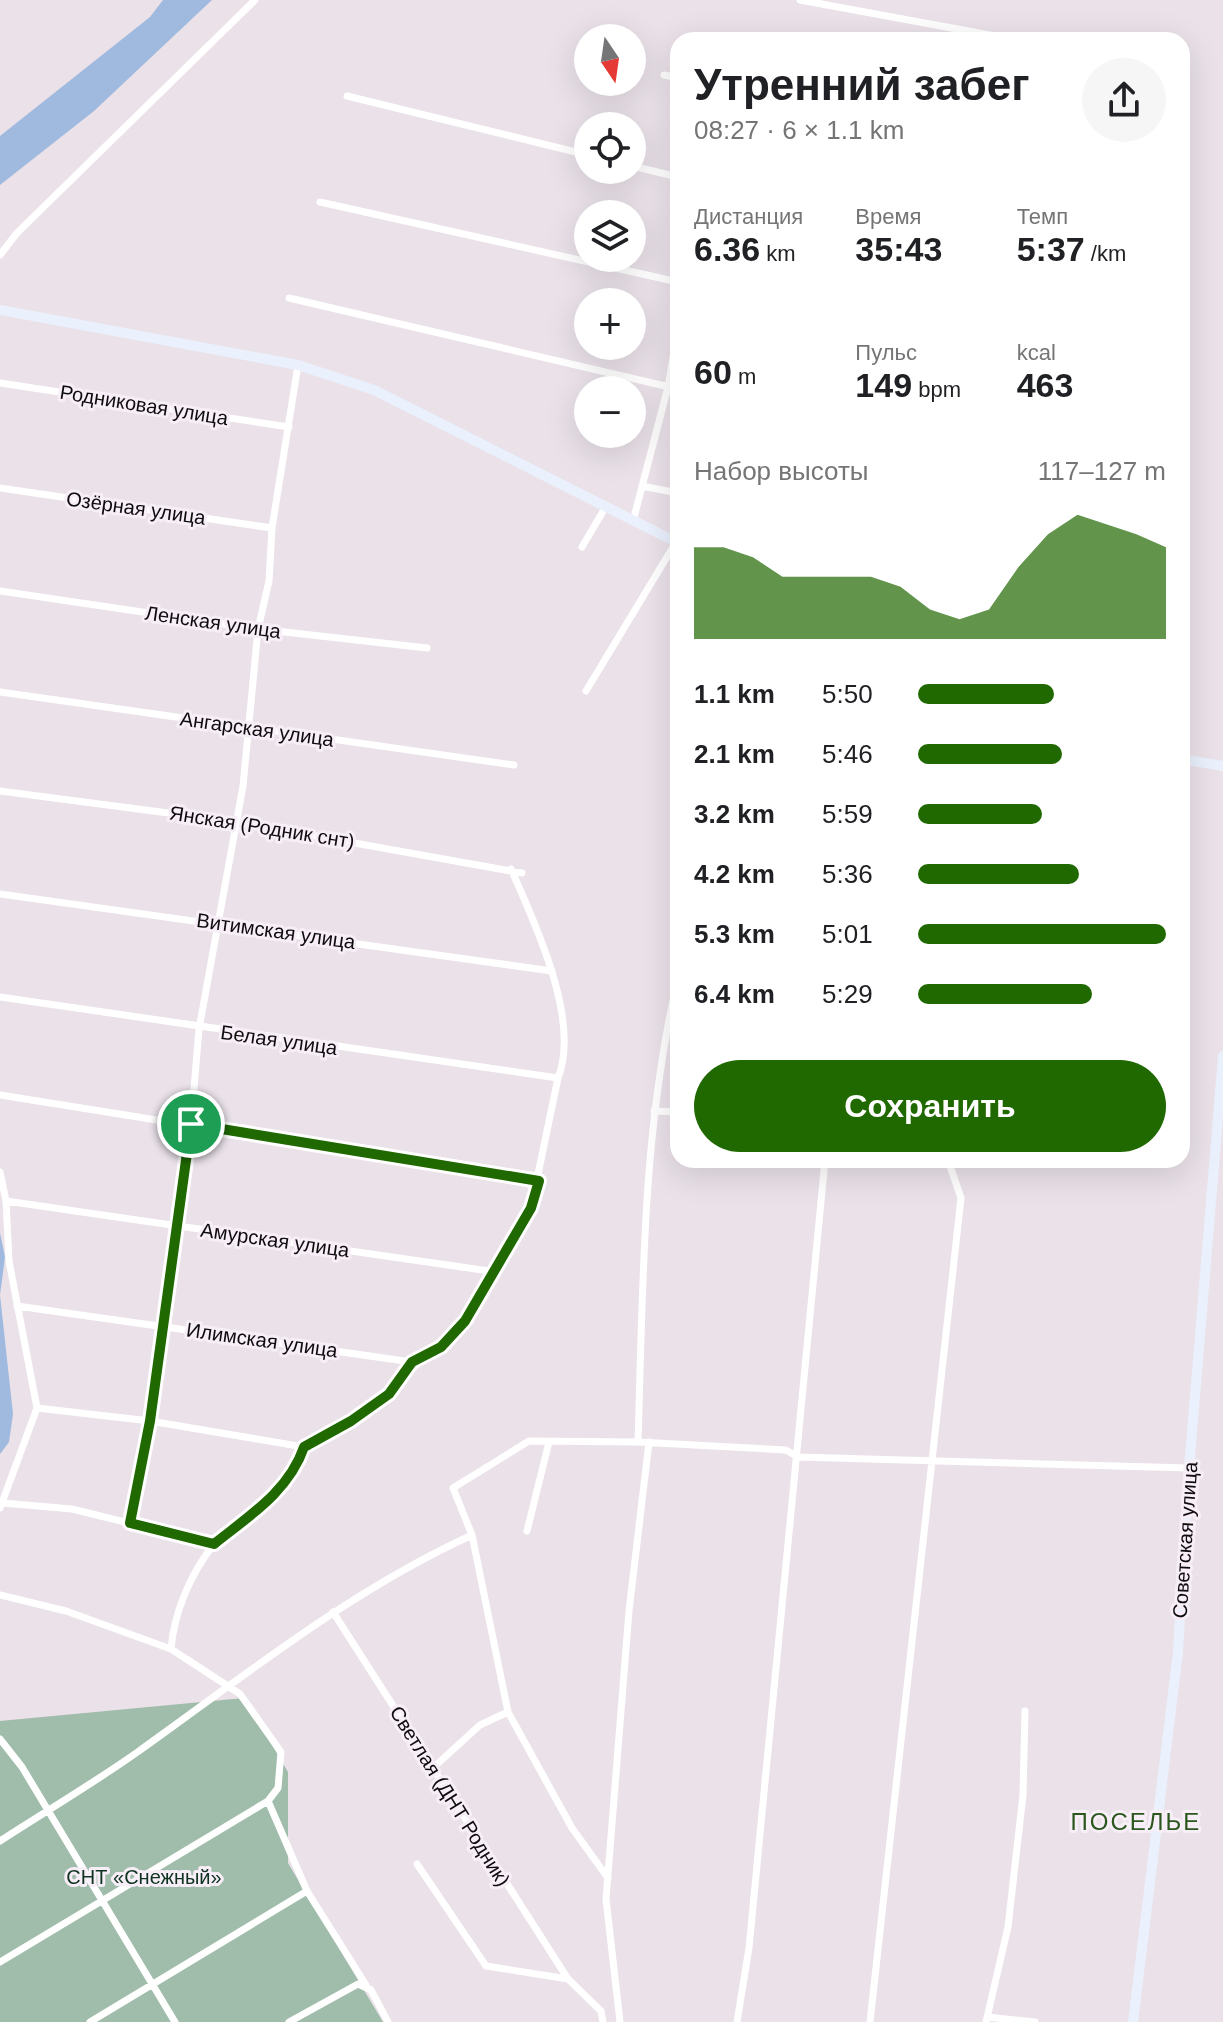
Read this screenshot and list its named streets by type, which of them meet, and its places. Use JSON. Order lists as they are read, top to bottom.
{
  "streets": {
    "main road": ["Советская улица"],
    "street": [
      "Родниковая улица",
      "Озёрная улица",
      "Ленская улица",
      "Ангарская улица",
      "Янская (Родник снт)",
      "Витимская улица",
      "Белая улица",
      "Амурская улица",
      "Илимская улица",
      "Светлая (ДНТ Родник)"
    ]
  },
  "districts": ["ПОСЕЛЬЕ"],
  "parks": ["СНТ «Снежный»"],
  "north": "bottom",
  "page": {
    "map_buttons": ["+", "−"],
    "heading": ["Утренний забег", "08:27 · 6 × 1.1 km"],
    "stats": [
      ["Дистанция", "6.36 km"],
      ["Время", "35:43"],
      ["Темп", "5:37 /km"],
      ["60 m"],
      ["Пульс", "149 bpm"],
      ["kcal", "463"]
    ],
    "chart": ["Набор высоты", "117–127 m"],
    "list": [
      {
        "name": "1.1 km",
        "note": "5:50"
      },
      {
        "name": "2.1 km",
        "note": "5:46"
      },
      {
        "name": "3.2 km",
        "note": "5:59"
      },
      {
        "name": "4.2 km",
        "note": "5:36"
      },
      {
        "name": "5.3 km",
        "note": "5:01"
      },
      {
        "name": "6.4 km",
        "note": "5:29"
      }
    ],
    "buttons": "Сохранить"
  }
}
